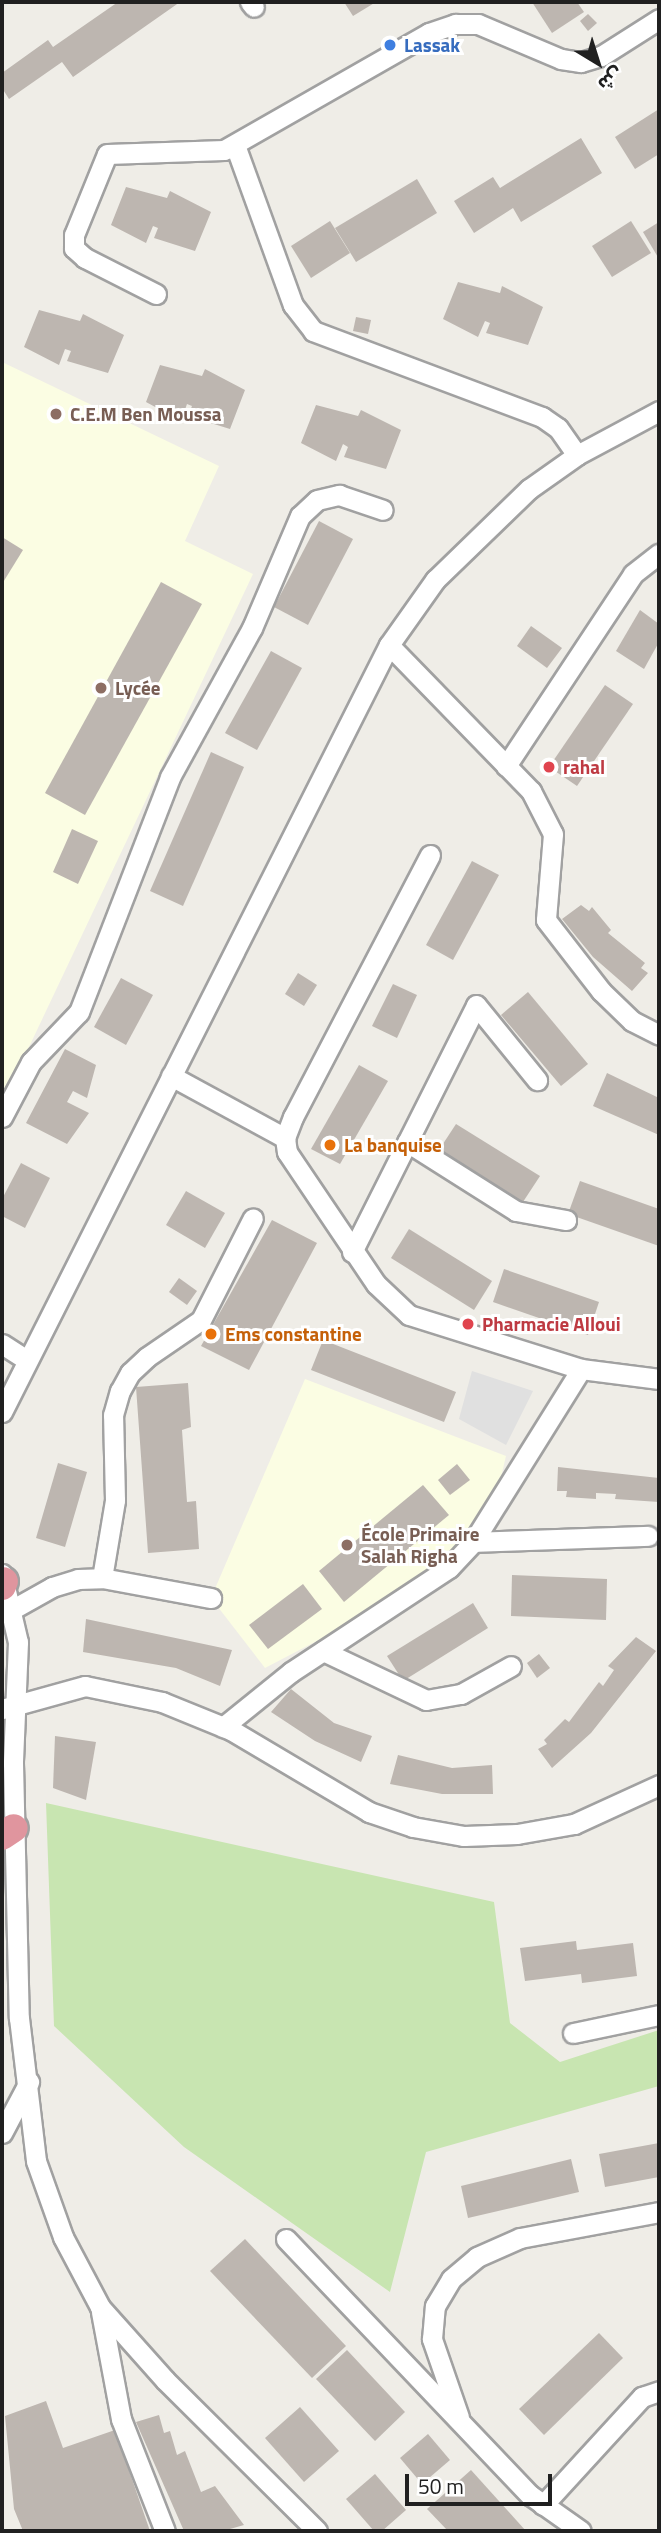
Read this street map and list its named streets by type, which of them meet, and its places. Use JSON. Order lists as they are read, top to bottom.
{
  "places": [
    "Lassak",
    "C.E.M Ben Moussa",
    "Lycée",
    "rahal",
    "La banquise",
    "Pharmacie Alloui",
    "Ems constantine",
    "École Primaire Salah Righa"
  ],
  "scale_bar": "50 m",
  "north": "bottom right"
}
